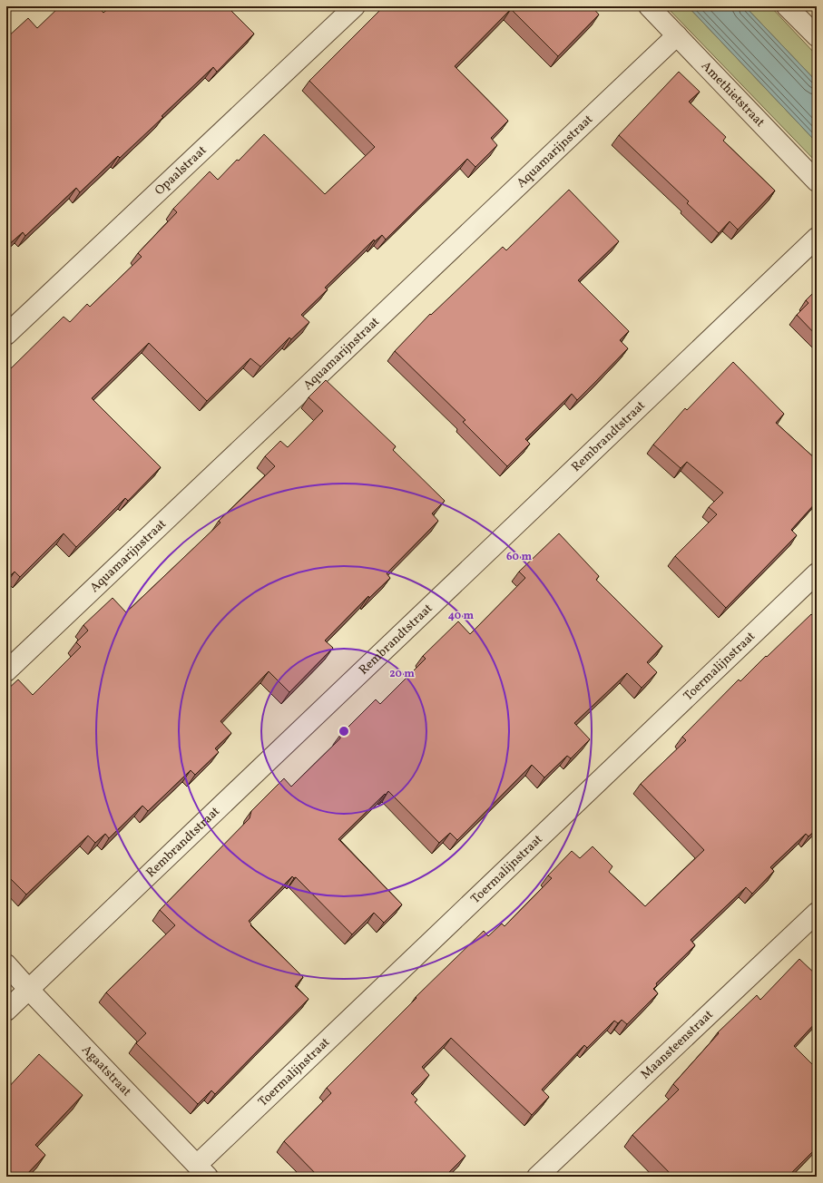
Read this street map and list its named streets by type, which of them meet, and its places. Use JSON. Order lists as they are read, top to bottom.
{
  "streets": {
    "street": [
      "Amethietstraat",
      "Aquamarijnstraat",
      "Opaalstraat",
      "Rembrandtstraat",
      "Toermalijnstraat",
      "Maansteenstraat",
      "Agaatstraat"
    ]
  },
  "crossings": [
    ["Amethietstraat", "Aquamarijnstraat"],
    ["Rembrandtstraat", "Agaatstraat"],
    ["Toermalijnstraat", "Agaatstraat"]
  ],
  "rings": ["60 m", "40 m", "20 m"]
}
